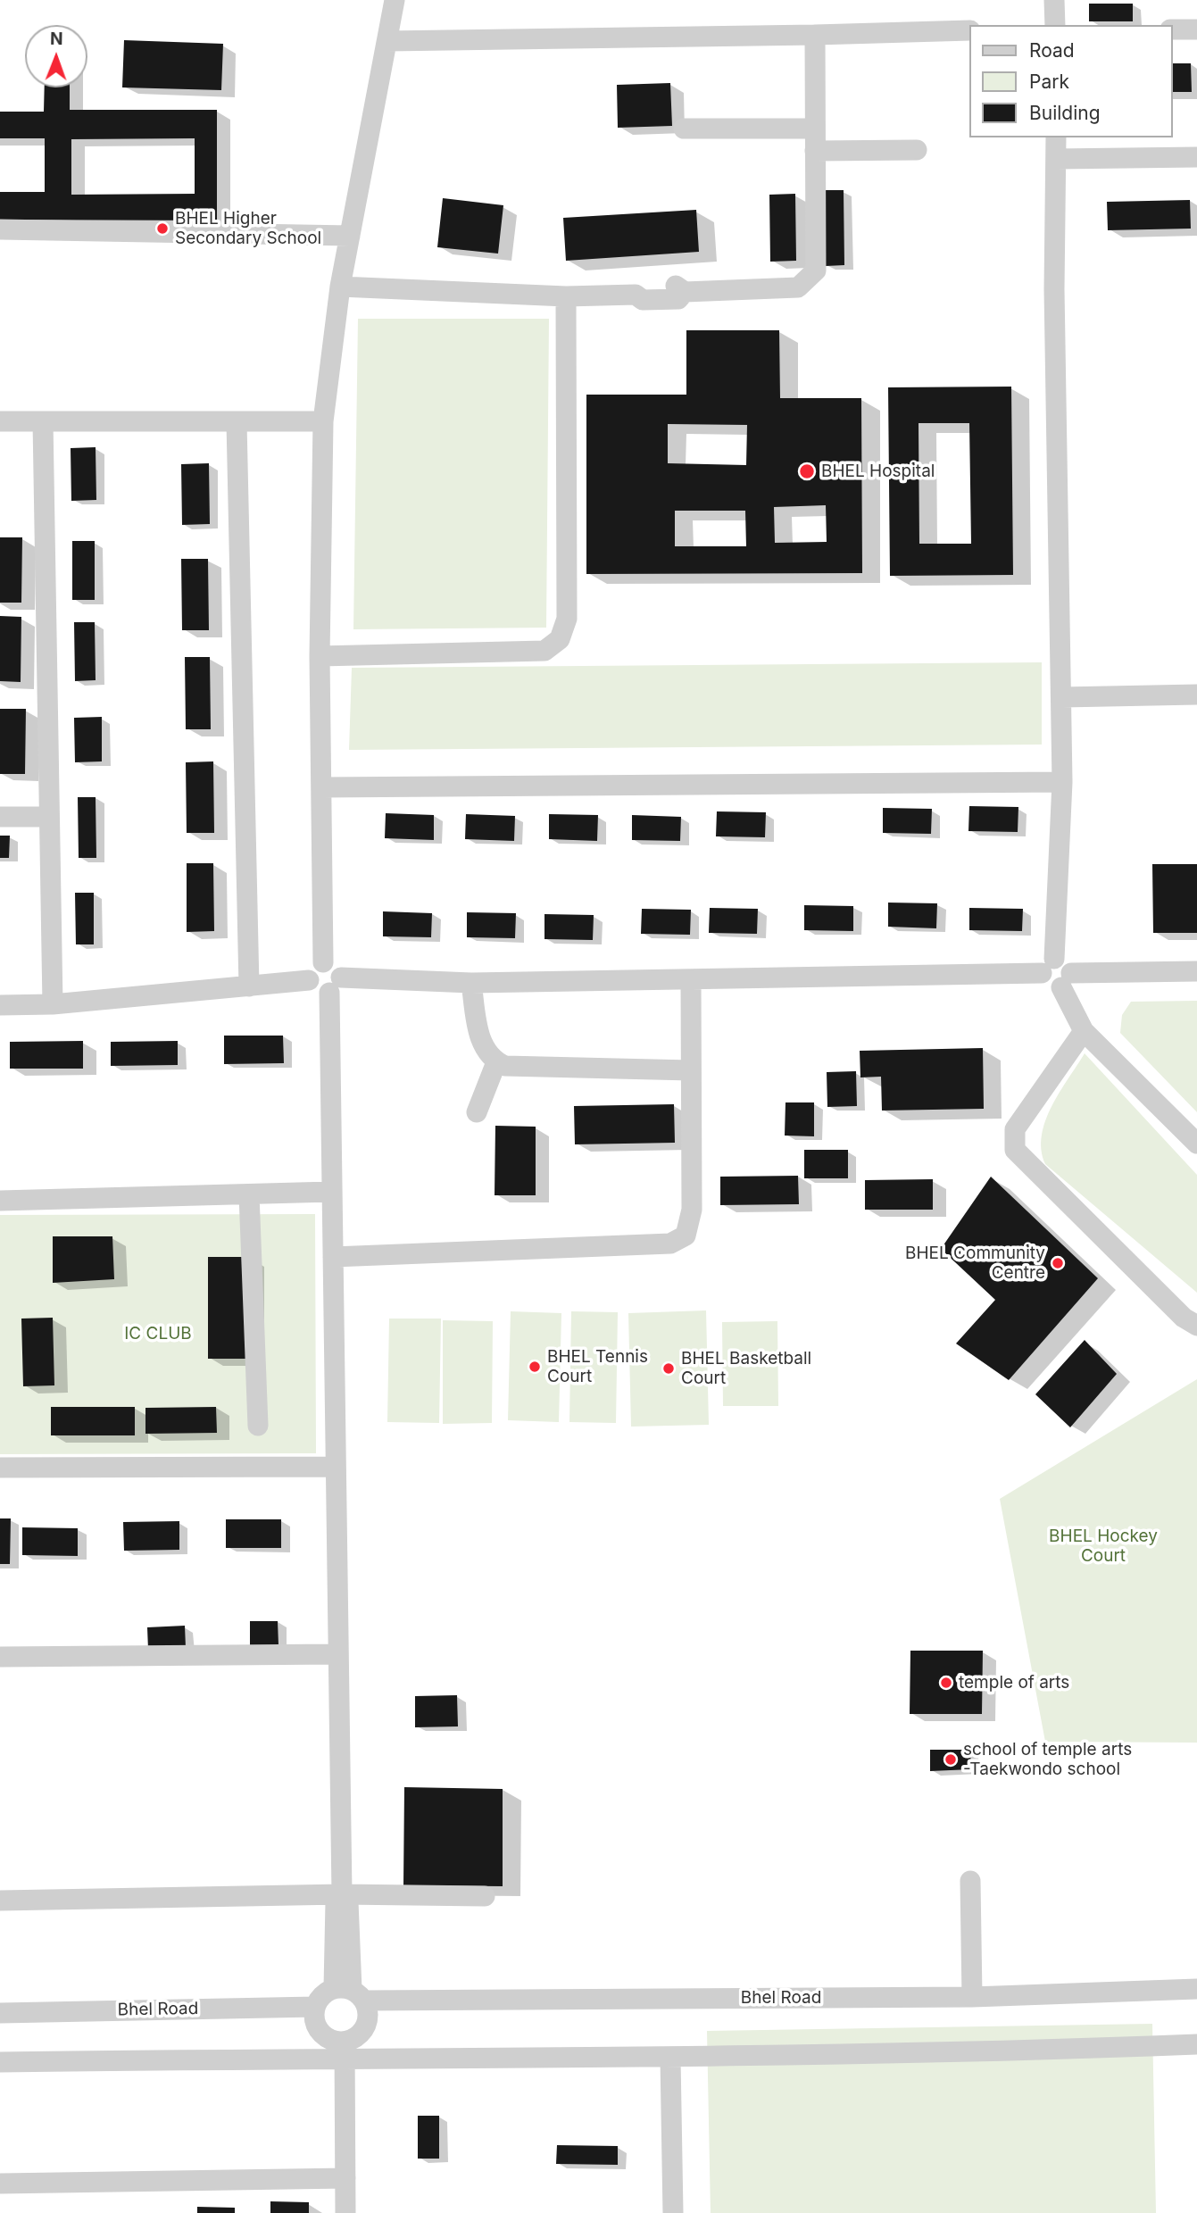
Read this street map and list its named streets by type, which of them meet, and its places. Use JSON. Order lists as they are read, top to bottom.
{
  "streets": {
    "street": ["Bhel Road"]
  },
  "parks": ["IC CLUB", "BHEL Hockey Court"],
  "places": [
    "BHEL Higher Secondary School",
    "BHEL Hospital",
    "BHEL Community Centre",
    "BHEL Tennis Court",
    "BHEL Basketball Court",
    "temple of arts",
    "school of temple arts -Taekwondo school"
  ],
  "legend": ["Road", "Park", "Building"],
  "north": "top"
}
